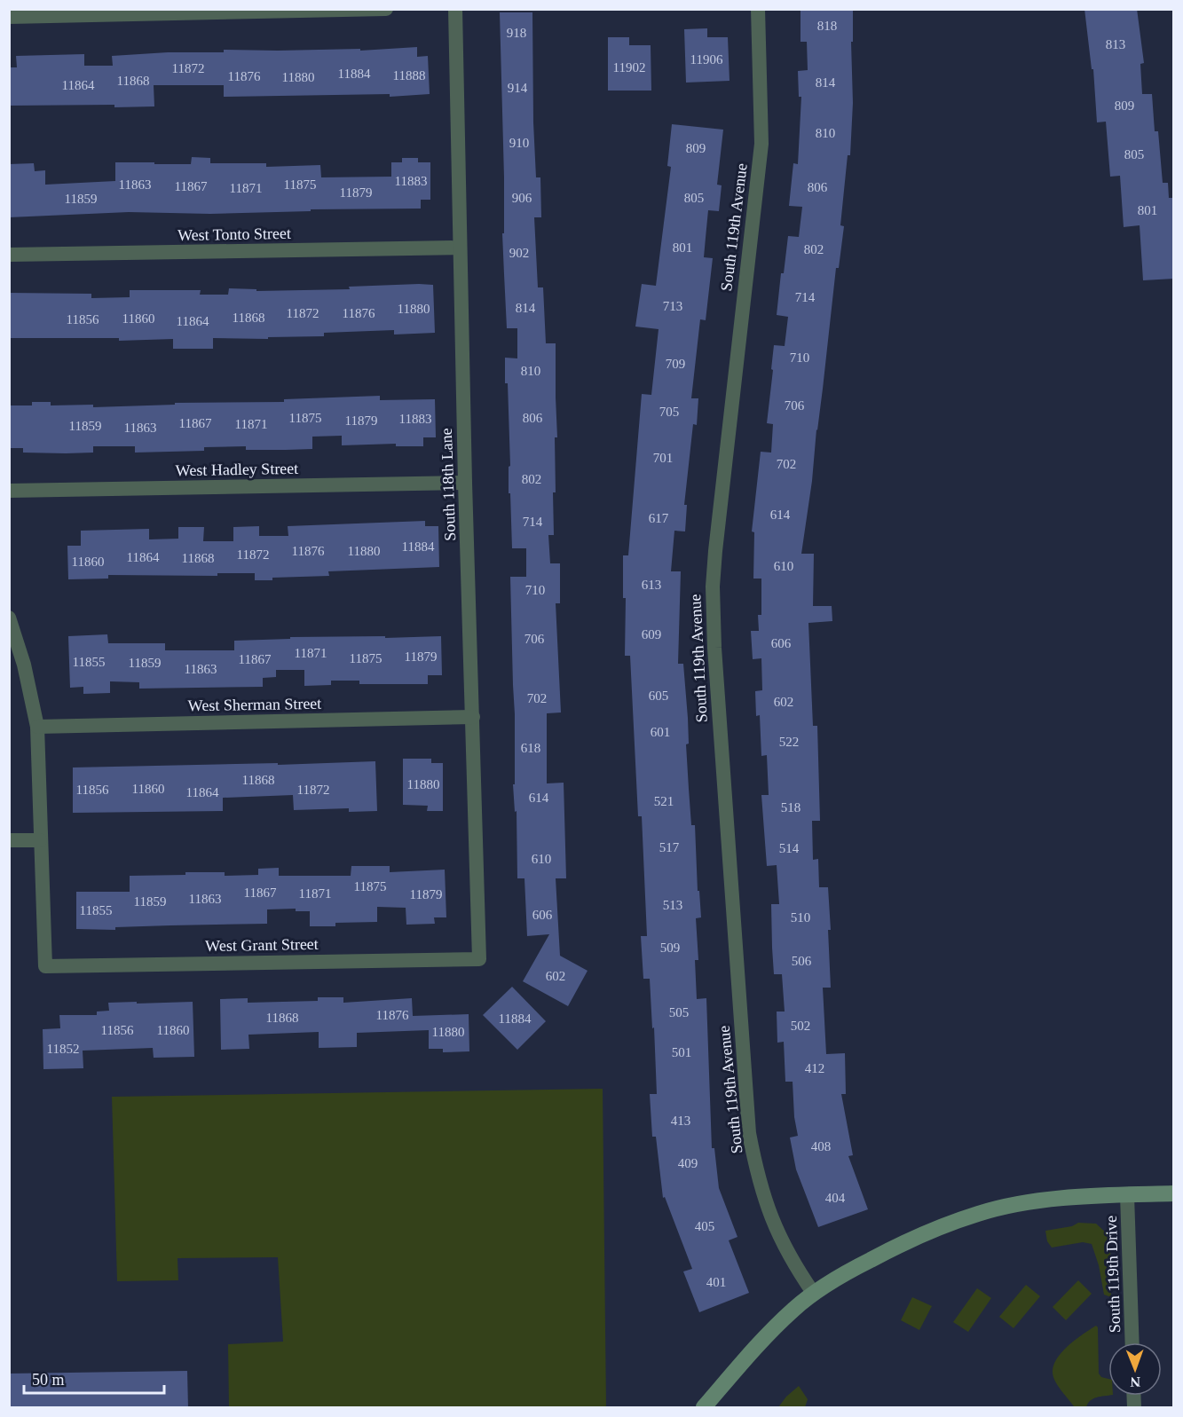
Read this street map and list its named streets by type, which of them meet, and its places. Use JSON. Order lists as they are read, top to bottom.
{
  "streets": {
    "street": [
      "South 119th Avenue",
      "West Tonto Street",
      "West Hadley Street",
      "South 118th Lane",
      "West Sherman Street",
      "West Grant Street",
      "South 119th Drive"
    ]
  },
  "crossings": [
    ["West Tonto Street", "South 118th Lane"],
    ["West Hadley Street", "South 118th Lane"],
    ["South 118th Lane", "West Sherman Street"],
    ["South 118th Lane", "West Grant Street"]
  ],
  "house_numbers": [
    "818",
    "918",
    "813",
    "11906",
    "11902",
    "11872",
    "11884",
    "11888",
    "11876",
    "11880",
    "11868",
    "814",
    "11864",
    "914",
    "809",
    "810",
    "910",
    "809",
    "805",
    "11883",
    "11863",
    "11875",
    "11867",
    "806",
    "11871",
    "11879",
    "906",
    "805",
    "11859",
    "801",
    "801",
    "802",
    "902",
    "714",
    "713",
    "814",
    "11880",
    "11872",
    "11876",
    "11868",
    "11860",
    "11856",
    "11864",
    "710",
    "709",
    "810",
    "706",
    "705",
    "11875",
    "806",
    "11883",
    "11879",
    "11867",
    "11871",
    "11859",
    "11863",
    "701",
    "702",
    "802",
    "614",
    "617",
    "714",
    "11884",
    "11876",
    "11880",
    "11872",
    "11864",
    "11868",
    "11860",
    "610",
    "613",
    "710",
    "609",
    "706",
    "606",
    "11871",
    "11879",
    "11875",
    "11867",
    "11855",
    "11859",
    "11863",
    "605",
    "702",
    "602",
    "601",
    "522",
    "618",
    "11868",
    "11880",
    "11860",
    "11856",
    "11872",
    "11864",
    "614",
    "521",
    "518",
    "517",
    "514",
    "610",
    "11875",
    "11867",
    "11871",
    "11879",
    "11863",
    "11859",
    "513",
    "11855",
    "606",
    "510",
    "509",
    "506",
    "602",
    "505",
    "11876",
    "11868",
    "11884",
    "502",
    "11856",
    "11860",
    "11880",
    "11852",
    "501",
    "412",
    "413",
    "408",
    "409",
    "404",
    "405",
    "401"
  ],
  "scale_bar": "50 m",
  "north": "bottom"
}
